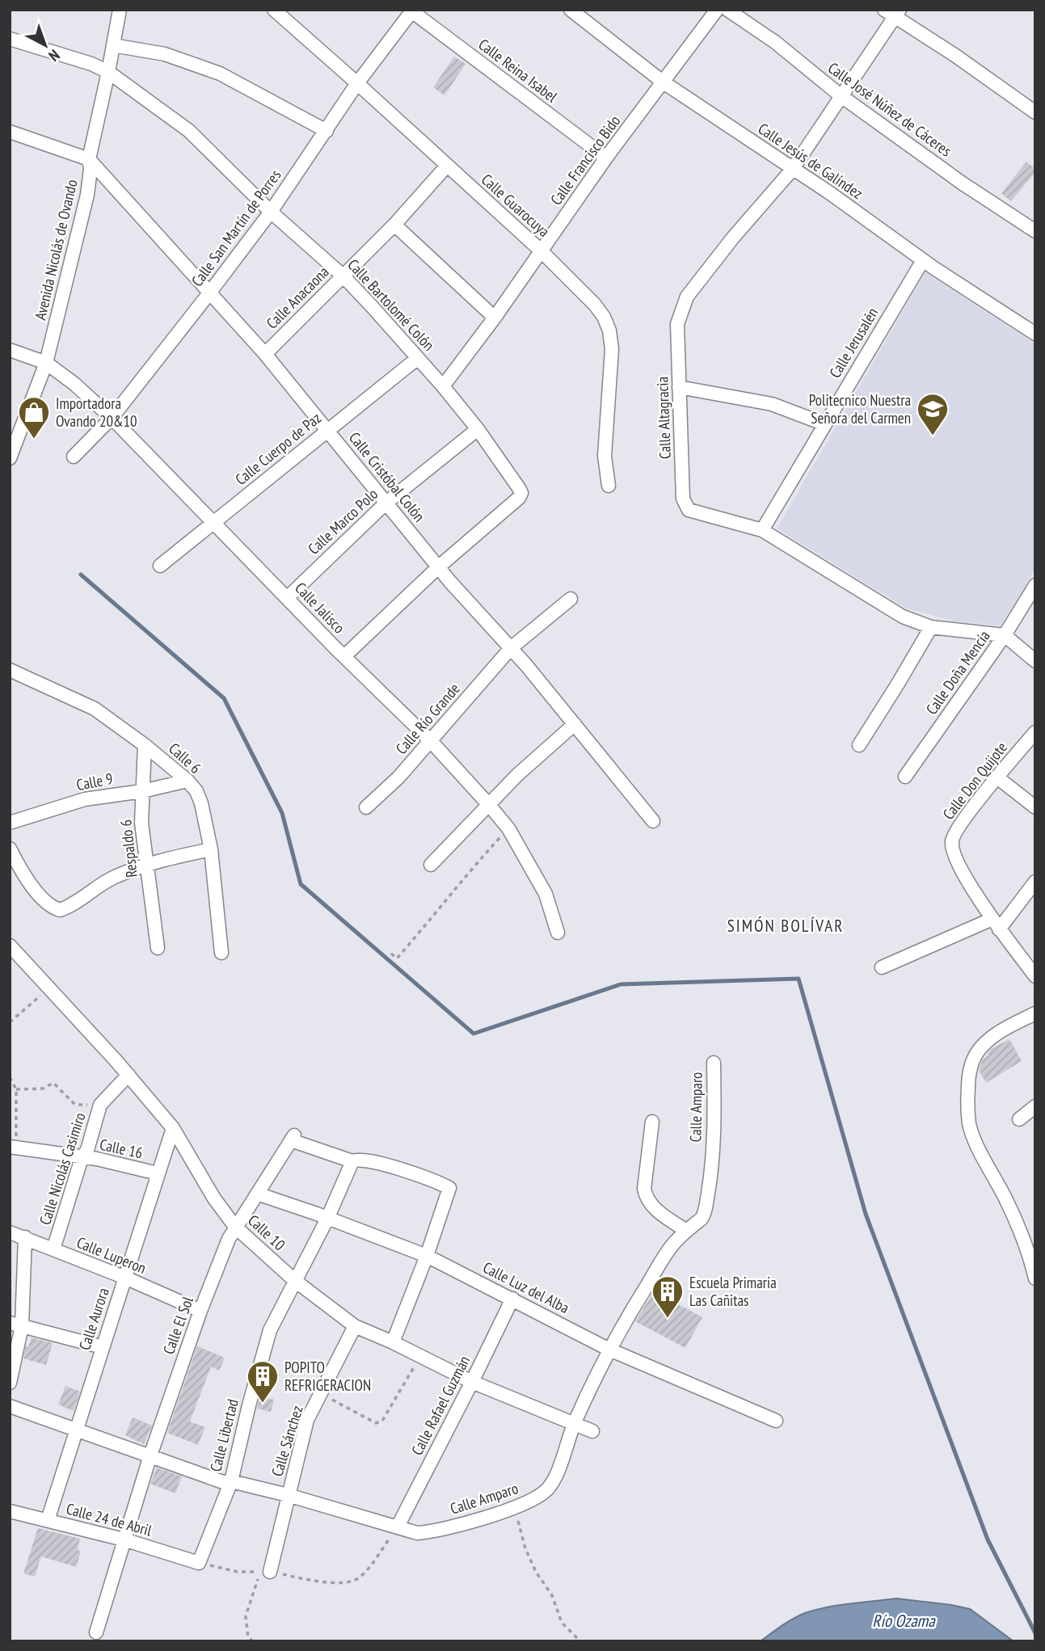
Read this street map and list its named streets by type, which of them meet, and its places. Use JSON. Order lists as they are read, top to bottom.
{
  "streets": {
    "street": [
      "Calle Reina Isabel",
      "Calle José Núñez de Cáceres",
      "Calle Francisco Bido",
      "Calle Jesús de Galíndez",
      "Calle Guarocuya",
      "Calle San Martín de Porres",
      "Avenida Nicolás de Ovando",
      "Calle Anacaona",
      "Calle Bartolomé Colón",
      "Calle Jerusalén",
      "Calle Altagracia",
      "Calle Cuerpo de Paz",
      "Calle Cristóbal Colón",
      "Calle Marco Polo",
      "Calle Jalisco",
      "Calle Doña Mencía",
      "Calle Río Grande",
      "Calle 6",
      "Calle Don Quijote",
      "Calle 9",
      "Respaldo 6",
      "Calle Amparo",
      "Calle 16",
      "Calle Nicolás Casimiro",
      "Calle 10",
      "Calle Luperon",
      "Calle Luz del Alba",
      "Calle Aurora",
      "Calle El Sol",
      "Calle Rafael Guzmán",
      "Calle Libertad",
      "Calle Sánchez",
      "Calle 24 de Abril"
    ]
  },
  "crossings": [
    ["Calle Reina Isabel", "Calle Francisco Bido"],
    ["Calle Reina Isabel", "Calle San Martín de Porres"],
    ["Calle José Núñez de Cáceres", "Calle Altagracia"],
    ["Calle Francisco Bido", "Calle Jesús de Galíndez"],
    ["Calle Francisco Bido", "Calle Guarocuya"],
    ["Calle Francisco Bido", "Calle Bartolomé Colón"],
    ["Calle Jesús de Galíndez", "Calle Jerusalén"],
    ["Calle Jesús de Galíndez", "Calle Altagracia"],
    ["Calle Guarocuya", "Calle San Martín de Porres"],
    ["Calle Guarocuya", "Calle Anacaona"],
    ["Calle San Martín de Porres", "Calle Bartolomé Colón"],
    ["Calle San Martín de Porres", "Calle Cristóbal Colón"],
    ["Calle San Martín de Porres", "Calle Jalisco"],
    ["Avenida Nicolás de Ovando", "Calle Bartolomé Colón"],
    ["Avenida Nicolás de Ovando", "Calle Cristóbal Colón"],
    ["Avenida Nicolás de Ovando", "Calle Jalisco"],
    ["Calle Anacaona", "Calle Bartolomé Colón"],
    ["Calle Anacaona", "Calle Cristóbal Colón"],
    ["Calle Bartolomé Colón", "Calle Cuerpo de Paz"],
    ["Calle Bartolomé Colón", "Calle Cristóbal Colón"],
    ["Calle Bartolomé Colón", "Calle Marco Polo"],
    ["Calle Bartolomé Colón", "Calle Jalisco"],
    ["Calle Jerusalén", "Calle Altagracia"],
    ["Calle Altagracia", "Calle Doña Mencía"],
    ["Calle Cuerpo de Paz", "Calle Cristóbal Colón"],
    ["Calle Cuerpo de Paz", "Calle Jalisco"],
    ["Calle Cristóbal Colón", "Calle Marco Polo"],
    ["Calle Cristóbal Colón", "Calle Río Grande"],
    ["Calle Marco Polo", "Calle Jalisco"],
    ["Calle Jalisco", "Calle Río Grande"],
    ["Calle 6", "Calle 9"],
    ["Calle 6", "Respaldo 6"],
    ["Calle 9", "Respaldo 6"],
    ["Calle Amparo", "Calle 10"],
    ["Calle Amparo", "Calle Luz del Alba"],
    ["Calle Amparo", "Calle Aurora"],
    ["Calle Amparo", "Calle El Sol"],
    ["Calle Amparo", "Calle Rafael Guzmán"],
    ["Calle Amparo", "Calle Libertad"],
    ["Calle Amparo", "Calle Sánchez"],
    ["Calle 16", "Calle Nicolás Casimiro"],
    ["Calle 16", "Calle Aurora"],
    ["Calle Nicolás Casimiro", "Calle 10"],
    ["Calle Nicolás Casimiro", "Calle Luperon"],
    ["Calle 10", "Calle Aurora"],
    ["Calle 10", "Calle El Sol"],
    ["Calle 10", "Calle Rafael Guzmán"],
    ["Calle 10", "Calle Libertad"],
    ["Calle 10", "Calle Sánchez"],
    ["Calle Luperon", "Calle Aurora"],
    ["Calle Luperon", "Calle El Sol"],
    ["Calle Luz del Alba", "Calle El Sol"],
    ["Calle Luz del Alba", "Calle Rafael Guzmán"],
    ["Calle Luz del Alba", "Calle Libertad"],
    ["Calle Aurora", "Calle 24 de Abril"],
    ["Calle El Sol", "Calle Libertad"],
    ["Calle El Sol", "Calle 24 de Abril"],
    ["Calle Libertad", "Calle 24 de Abril"]
  ],
  "districts": ["SIMÓN BOLÍVAR"],
  "water": ["Río Ozama"],
  "places": {
    "school or university": ["Politecnico Nuestra Señora del Carmen"],
    "shop": ["Importadora Ovando 20&10"],
    "building": ["Escuela Primaria Las Cañitas", "POPITO REFRIGERACION"]
  },
  "north": "bottom right"
}
